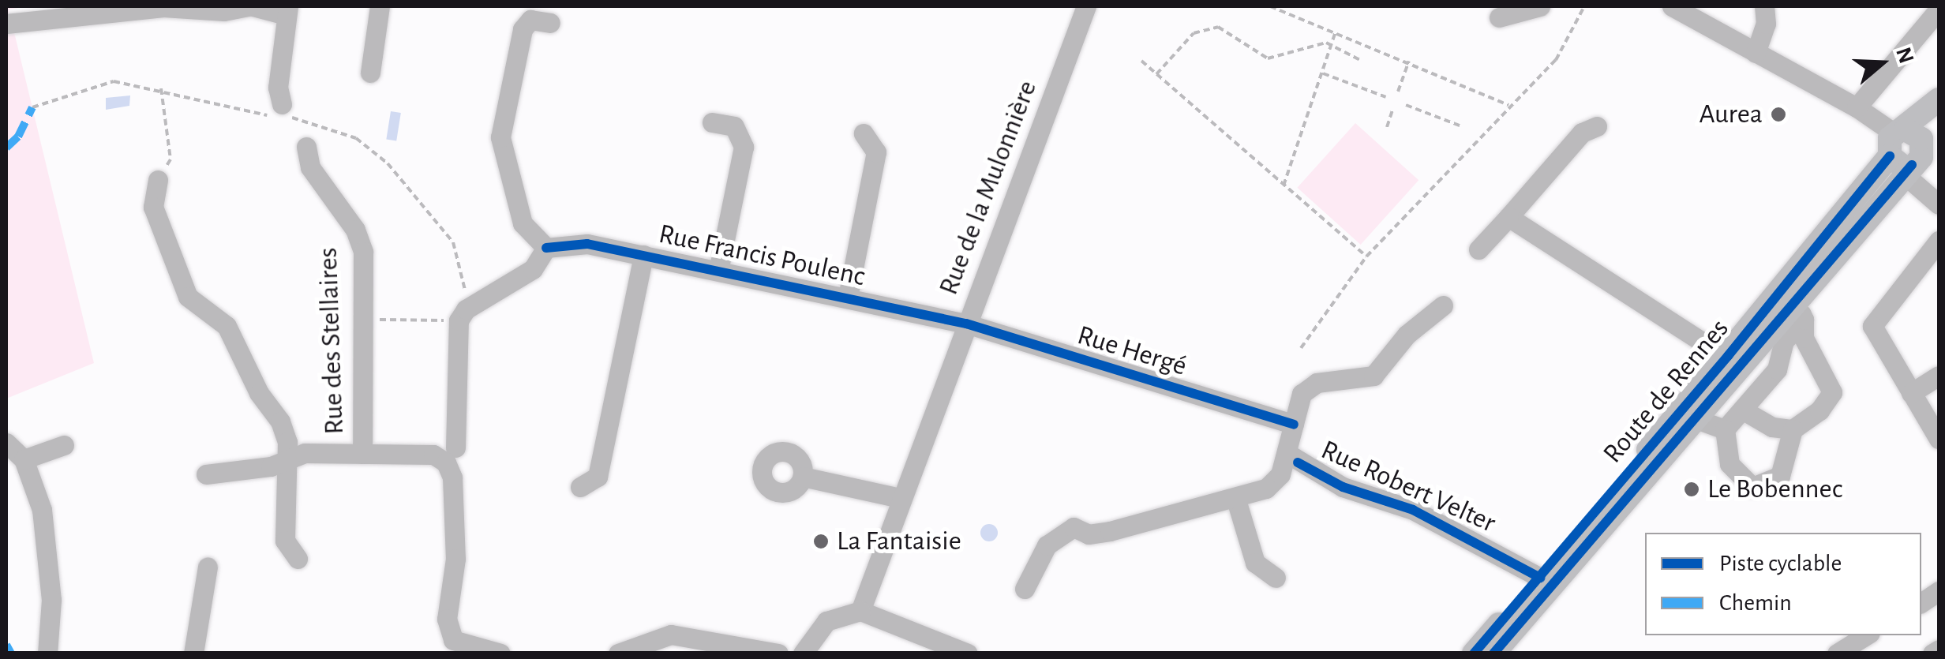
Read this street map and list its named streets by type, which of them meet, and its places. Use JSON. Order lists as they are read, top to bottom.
{
  "streets": {
    "main road": ["Route de Rennes"],
    "street": [
      "Rue de la Mulonnière",
      "Rue Francis Poulenc",
      "Rue des Stellaires",
      "Rue Hergé",
      "Rue Robert Velter"
    ]
  },
  "crossings": [
    ["Rue de la Mulonnière", "Rue Francis Poulenc"],
    ["Rue de la Mulonnière", "Rue Hergé"],
    ["Rue Francis Poulenc", "Rue Hergé"],
    ["Route de Rennes", "Rue Robert Velter"]
  ],
  "places": ["Aurea", "Le Bobennec", "La Fantaisie"],
  "legend": ["Piste cyclable", "Chemin"],
  "north": "right"
}
